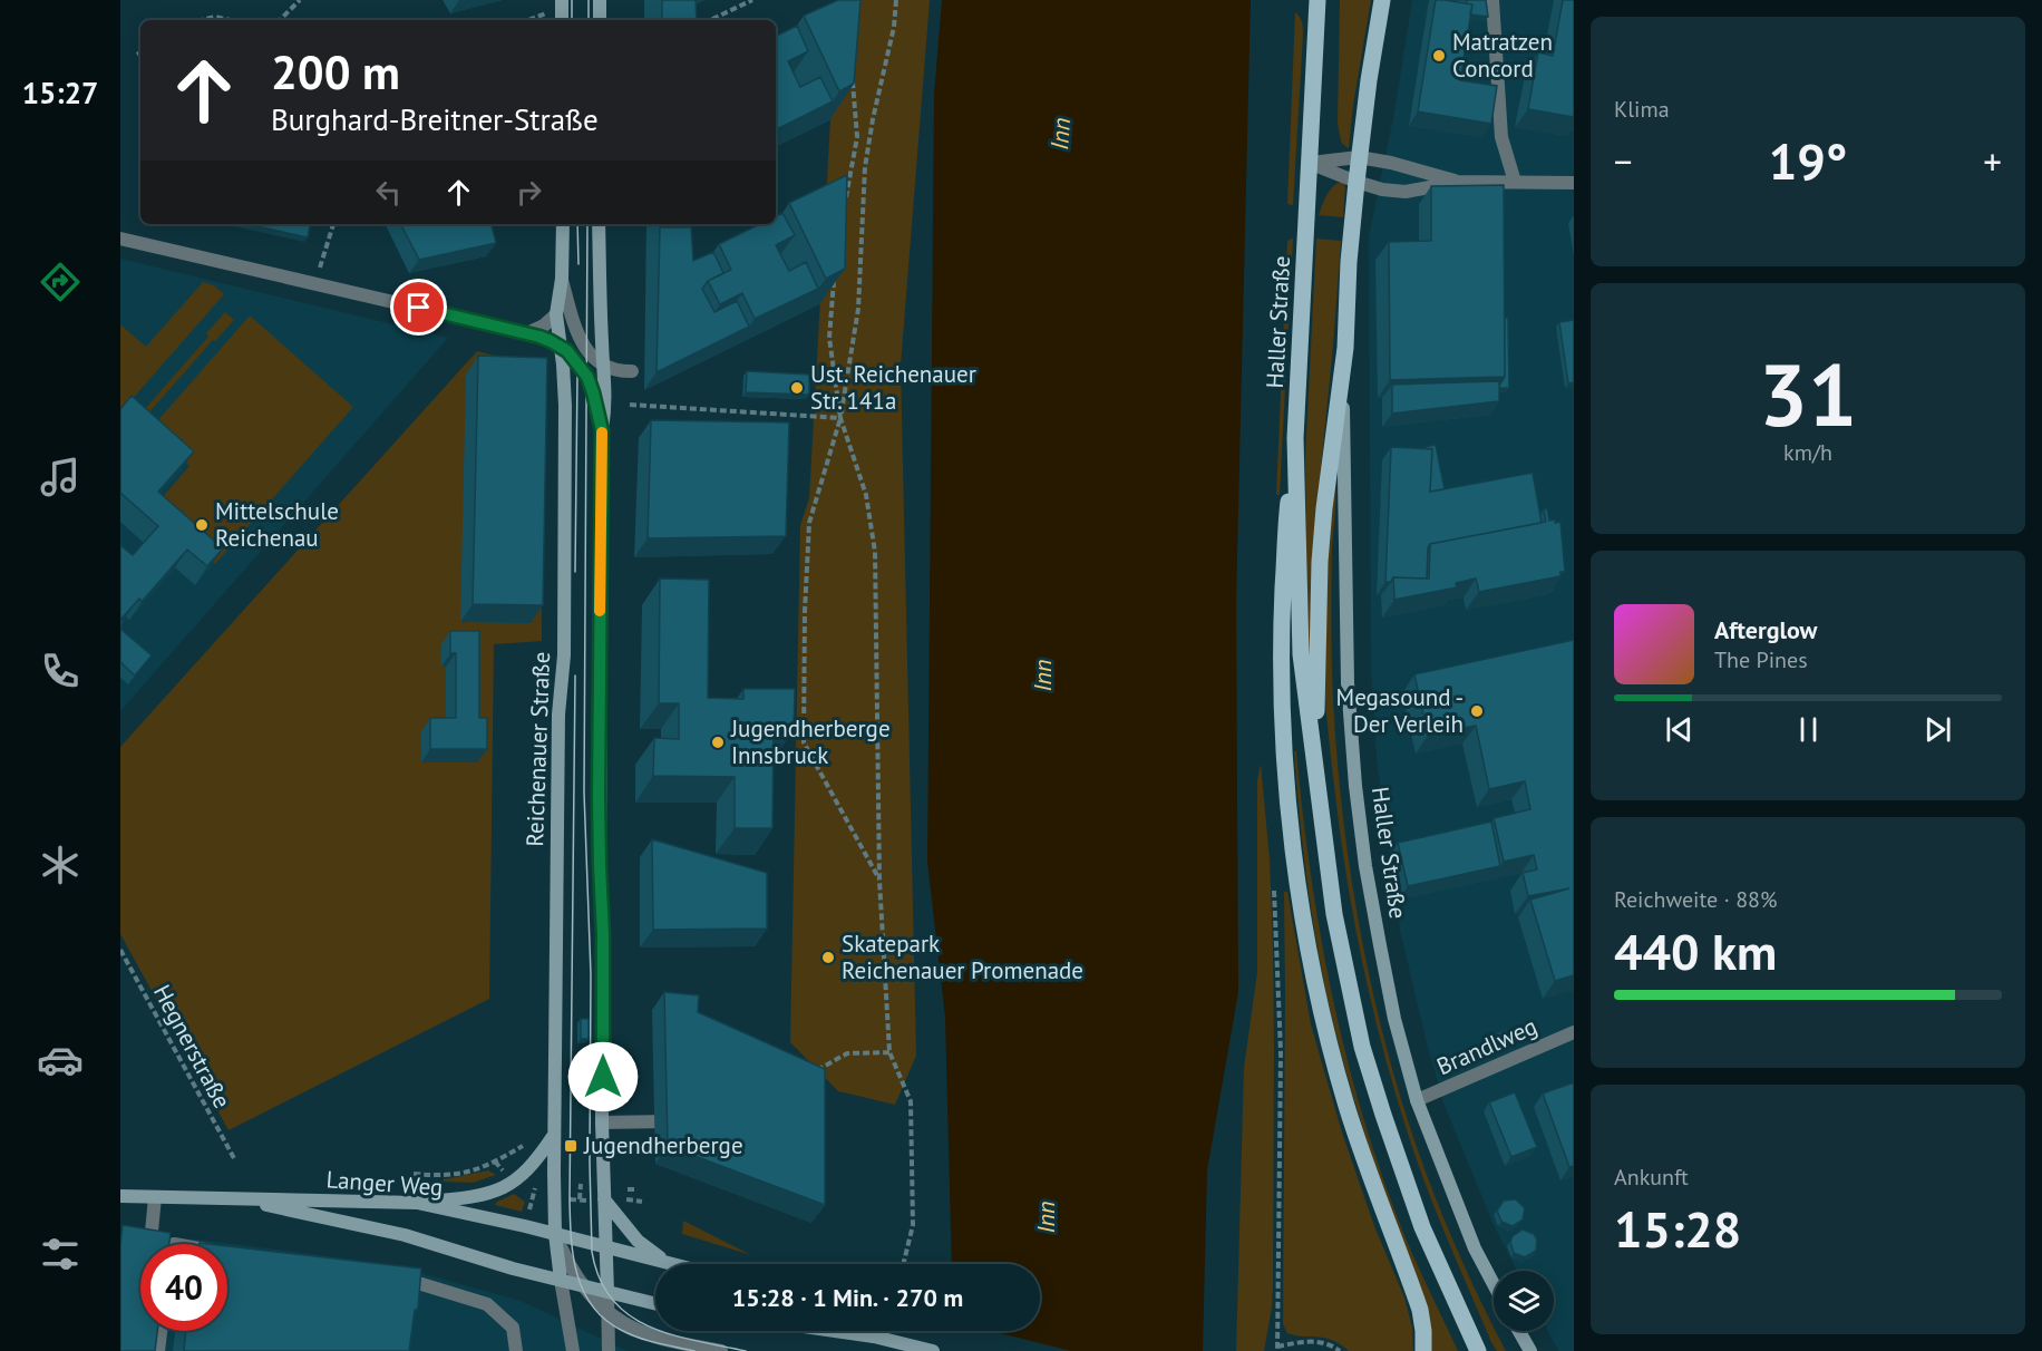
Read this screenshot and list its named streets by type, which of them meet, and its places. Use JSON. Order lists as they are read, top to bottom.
{
  "streets": {
    "main road": ["Haller Straße", "Reichenauer Straße", "Langer Weg"],
    "street": ["Brandlweg"],
    "path": ["Hegnerstraße"]
  },
  "crossings": [
    ["Haller Straße", "Brandlweg"],
    ["Reichenauer Straße", "Langer Weg"]
  ],
  "water": ["Inn"],
  "places": {
    "other": [
      "Matratzen Concord",
      "Ust. Reichenauer Str. 141a",
      "Mittelschule Reichenau",
      "Megasound - Der Verleih",
      "Jugendherberge Innsbruck",
      "Skatepark Reichenauer Promenade"
    ],
    "transit": ["Jugendherberge"]
  },
  "page": {
    "tabs": "15:27",
    "tile": [
      "Klima",
      ["31", "km/h"],
      ["Reichweite · 88%", "440 km"],
      ["Ankunft", "15:28"]
    ],
    "turn": ["200 m", "Burghard-Breitner-Straße"],
    "heat": ["−", "19°", "+"],
    "song": ["Afterglow", "The Pines"],
    "limit": "40",
    "trip": "15:28 · 1 Min. · 270 m"
  }
}
